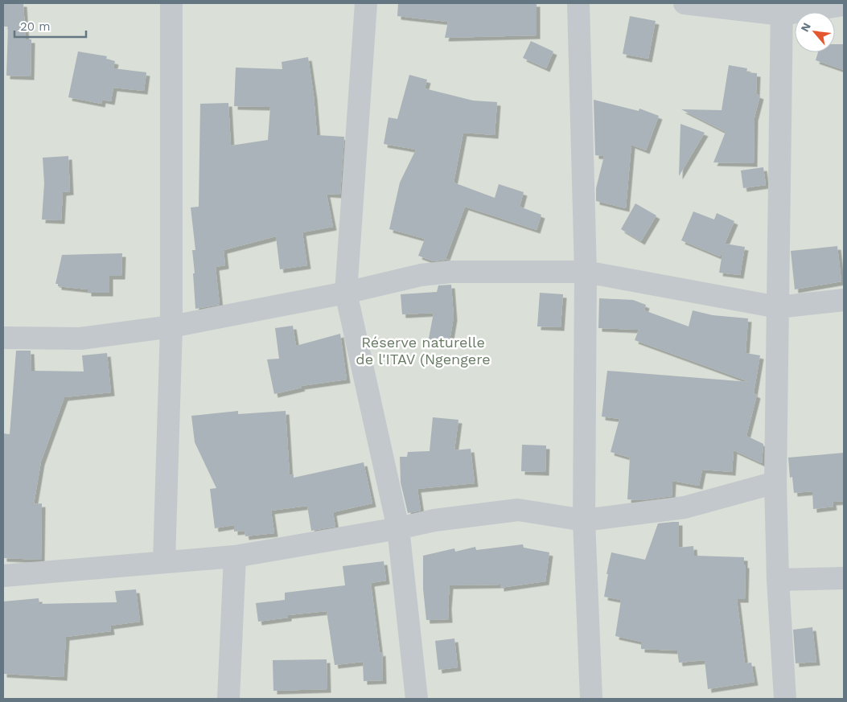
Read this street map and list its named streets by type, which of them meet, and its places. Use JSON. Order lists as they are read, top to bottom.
{
  "parks": ["Réserve naturelle de l'ITAV (Ngengere"],
  "scale_bar": "20 m",
  "north": "top left"
}
